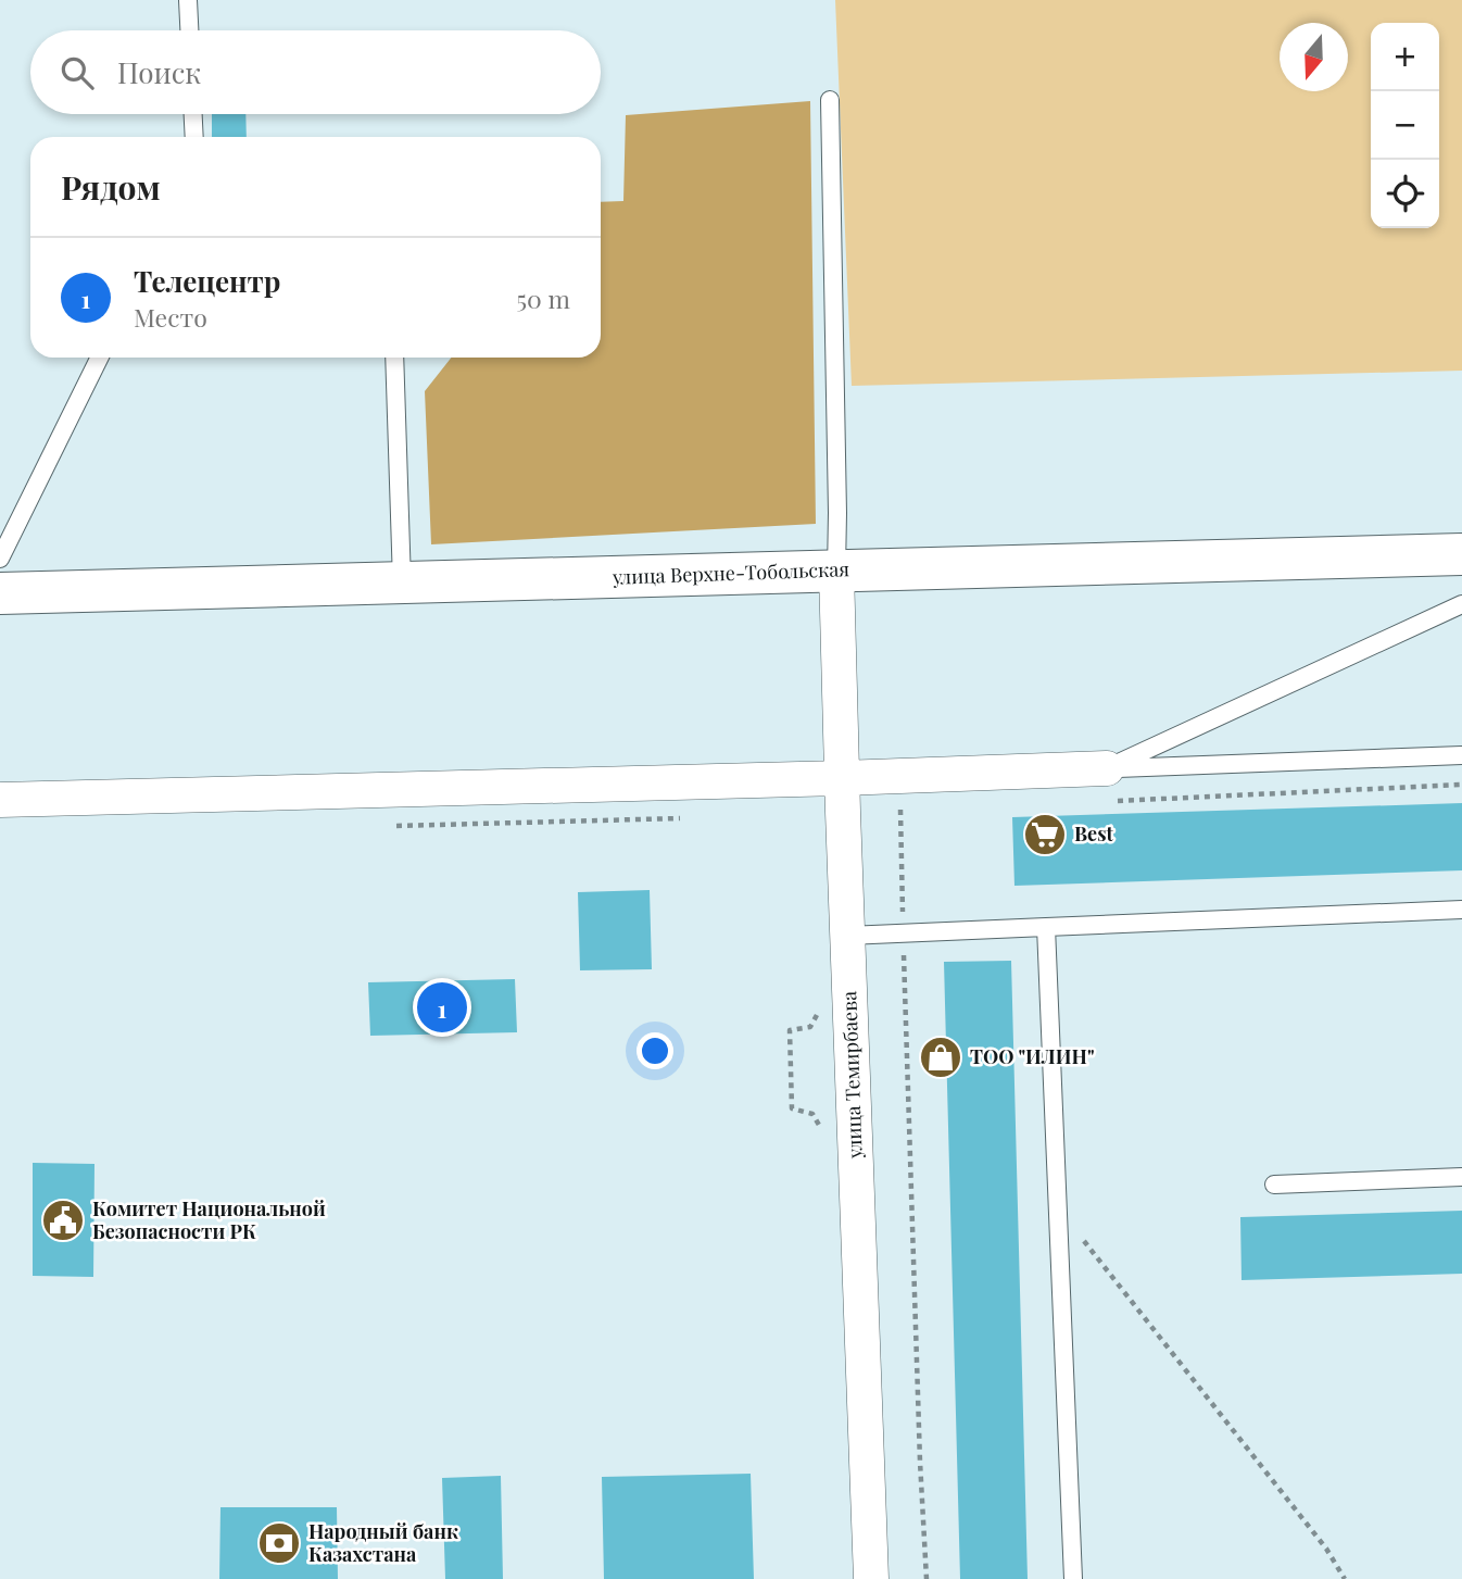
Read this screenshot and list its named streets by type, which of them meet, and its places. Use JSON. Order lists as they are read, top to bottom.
{
  "streets": {
    "street": ["улица Верхне-Тобольская", "улица Темирбаева"]
  },
  "crossings": [
    ["улица Верхне-Тобольская", "улица Темирбаева"]
  ],
  "places": {
    "supermarket": ["Best"],
    "shop": ["ТОО \"ИЛИН\""],
    "public building": ["Комитет Национальной Безопасности РК"],
    "bank": ["Народный банк Казахстана"]
  },
  "north": "bottom",
  "page": {
    "map_buttons": ["+", "−"],
    "search": "Поиск",
    "heading": "Рядом",
    "list": [
      {
        "mark": "1",
        "name": "Телецентр",
        "note": "Место",
        "value": "50 m"
      }
    ],
    "pins": "1"
  }
}
